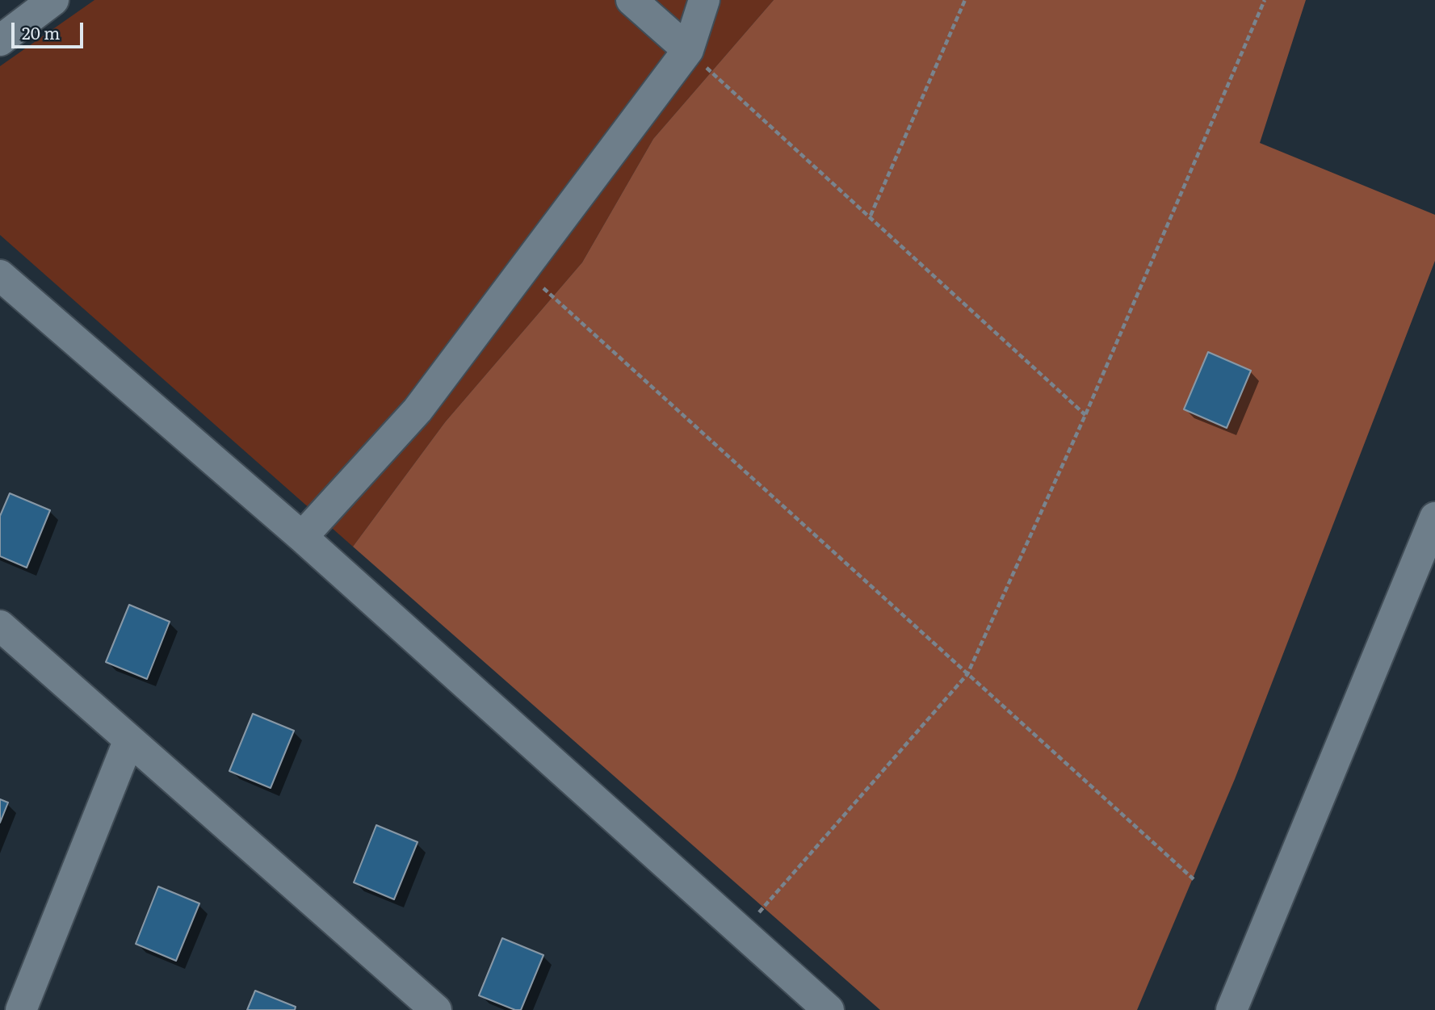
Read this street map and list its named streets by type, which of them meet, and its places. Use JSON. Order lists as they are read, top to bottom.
{
  "scale_bar": "20 m"
}
